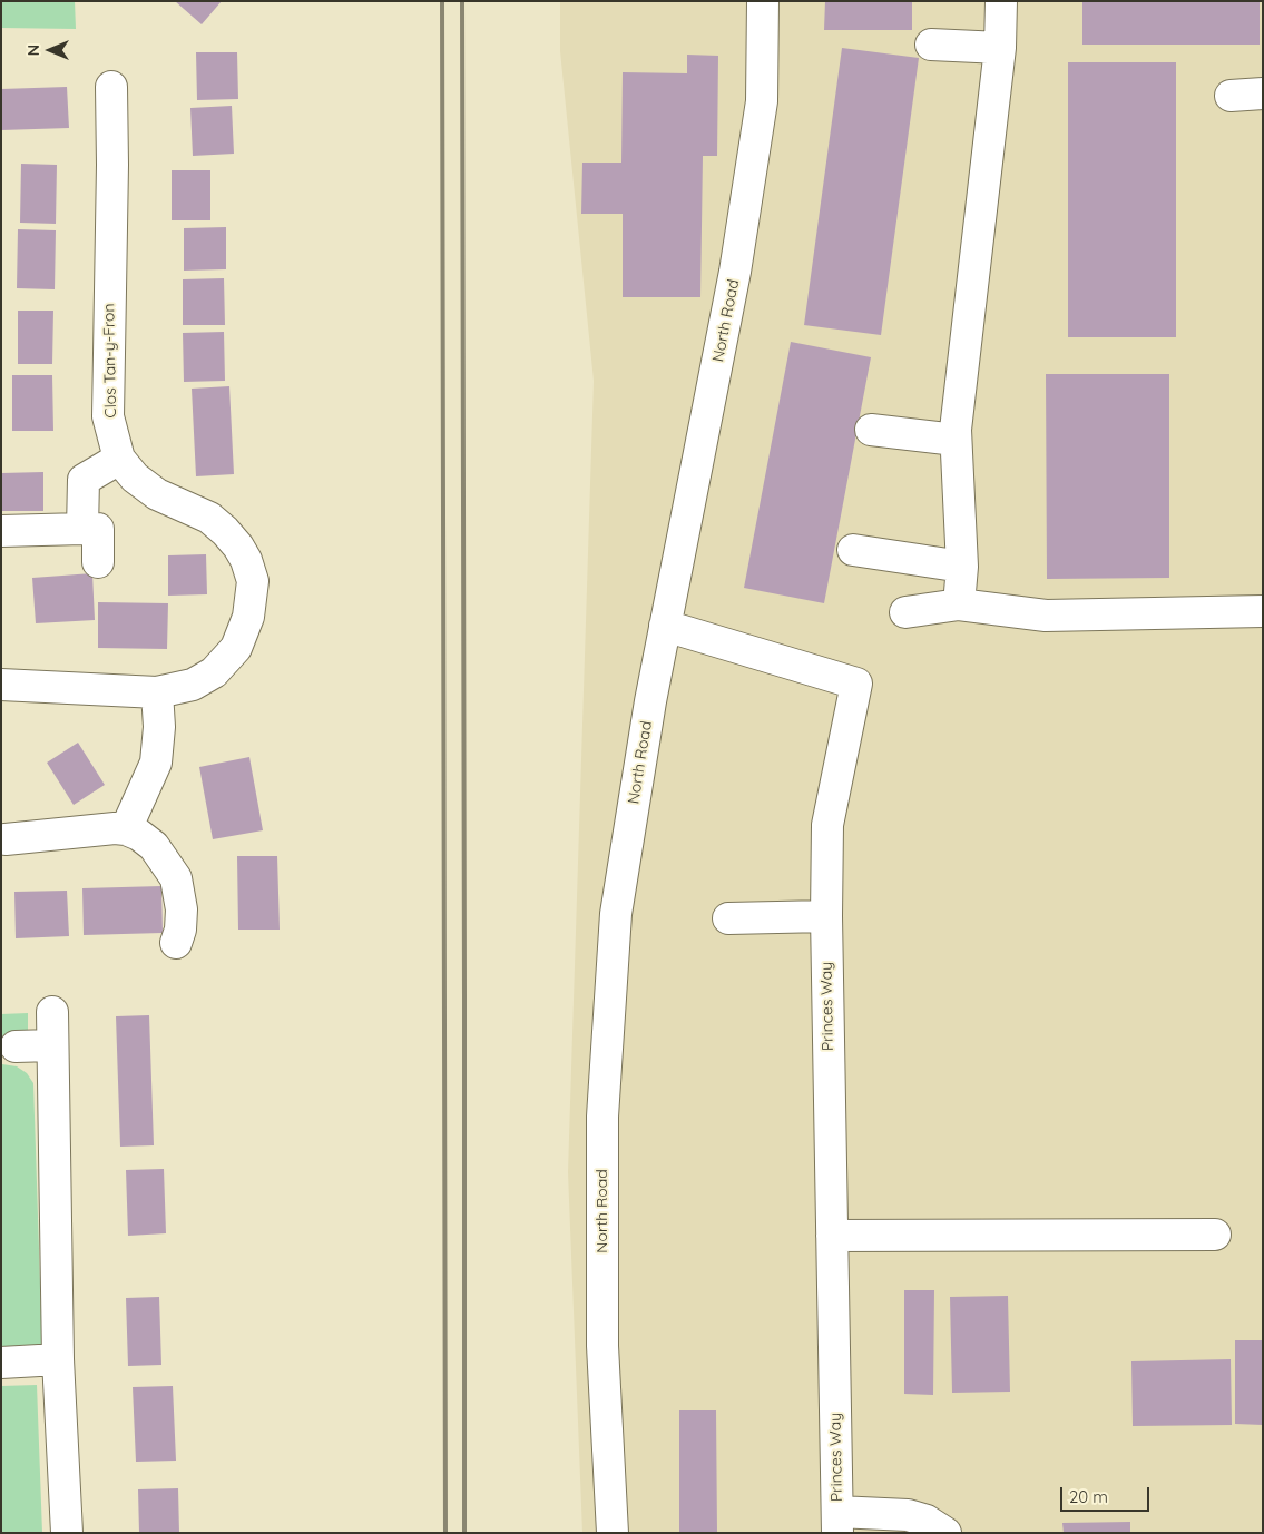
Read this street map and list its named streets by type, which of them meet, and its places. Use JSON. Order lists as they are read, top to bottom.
{
  "streets": {
    "street": ["North Road", "Clos Tan-y-Fron", "Princes Way"]
  },
  "crossings": [
    ["North Road", "Princes Way"]
  ],
  "scale_bar": "20 m",
  "north": "left"
}
